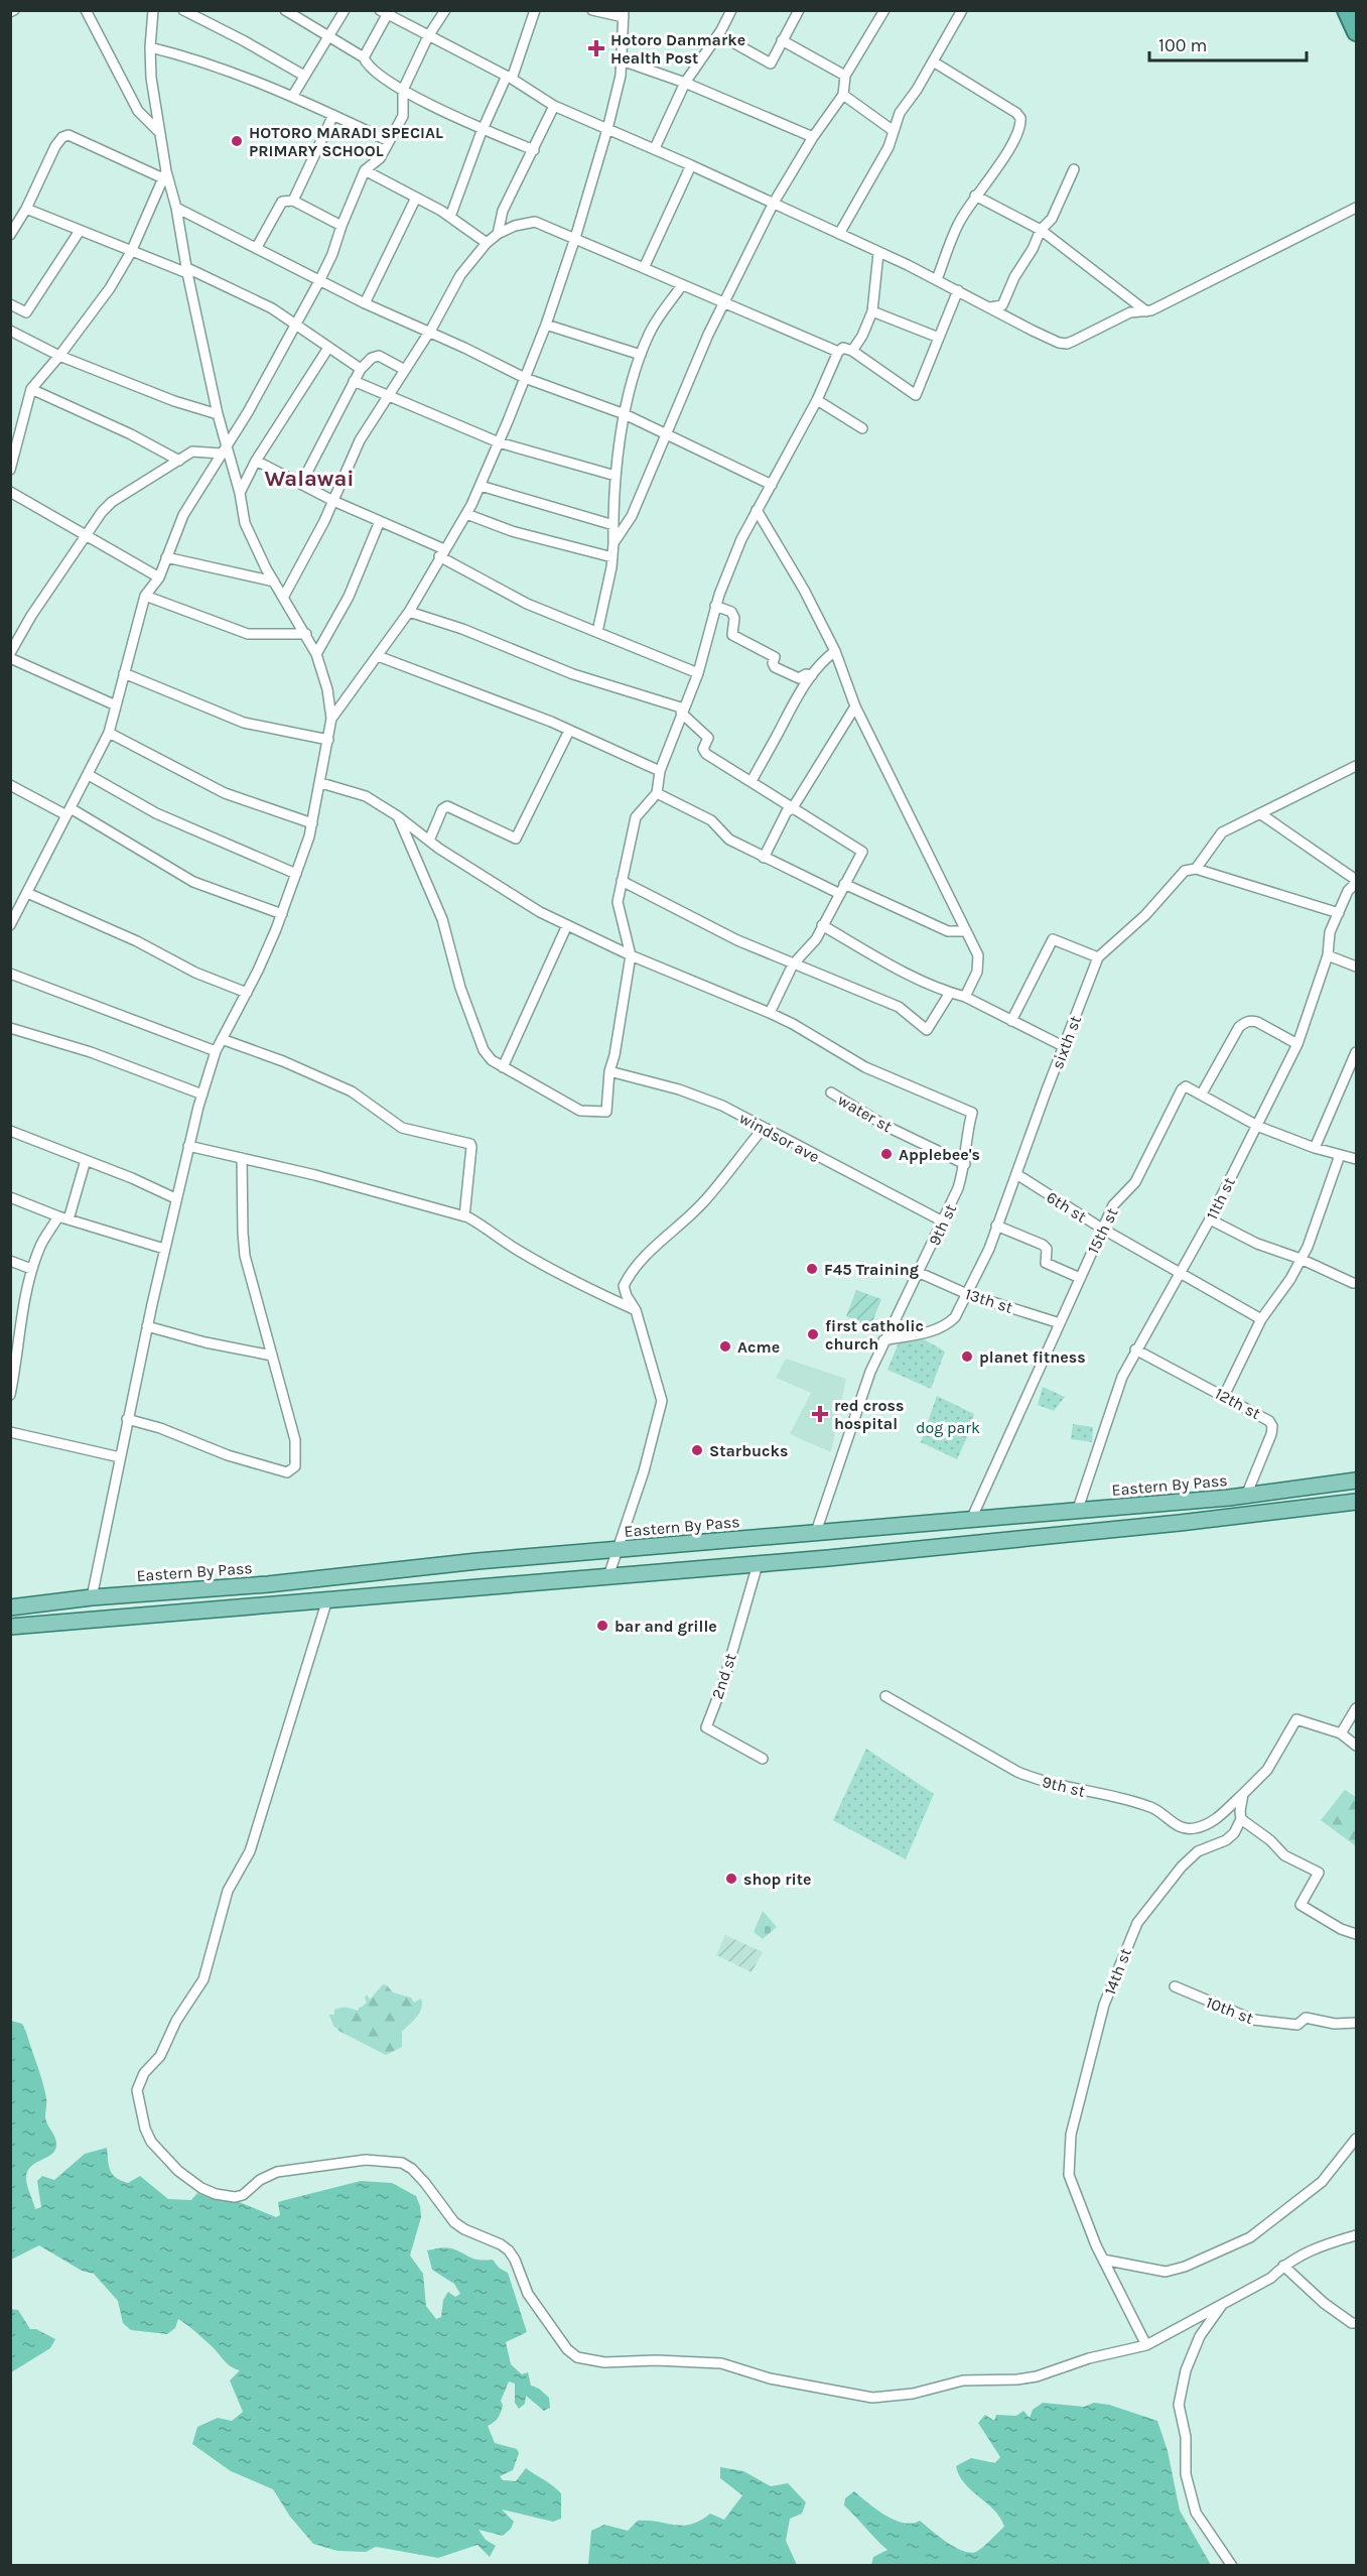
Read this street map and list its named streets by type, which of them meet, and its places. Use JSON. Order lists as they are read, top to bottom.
{
  "streets": {
    "main road": ["Eastern By Pass"],
    "street": [
      "sixth st",
      "water st",
      "windsor ave",
      "11th st",
      "6th st",
      "9th st",
      "15th st",
      "13th st",
      "12th st",
      "2nd st",
      "14th st",
      "10th st"
    ]
  },
  "crossings": [
    ["sixth st", "6th st"],
    ["sixth st", "9th st"],
    ["sixth st", "13th st"],
    ["water st", "9th st"],
    ["windsor ave", "9th st"],
    ["11th st", "6th st"],
    ["11th st", "12th st"],
    ["11th st", "Eastern By Pass"],
    ["6th st", "15th st"],
    ["9th st", "13th st"],
    ["9th st", "Eastern By Pass"],
    ["15th st", "13th st"],
    ["15th st", "Eastern By Pass"],
    ["12th st", "Eastern By Pass"]
  ],
  "districts": ["Walawai"],
  "parks": ["dog park"],
  "places": {
    "health": ["Hotoro Danmarke Health Post", "red cross hospital"],
    "other": [
      "HOTORO MARADI SPECIAL PRIMARY SCHOOL",
      "Applebee's",
      "F45 Training",
      "first catholic church",
      "Acme",
      "planet fitness",
      "Starbucks",
      "bar and grille",
      "shop rite"
    ]
  },
  "scale_bar": "100 m"
}
